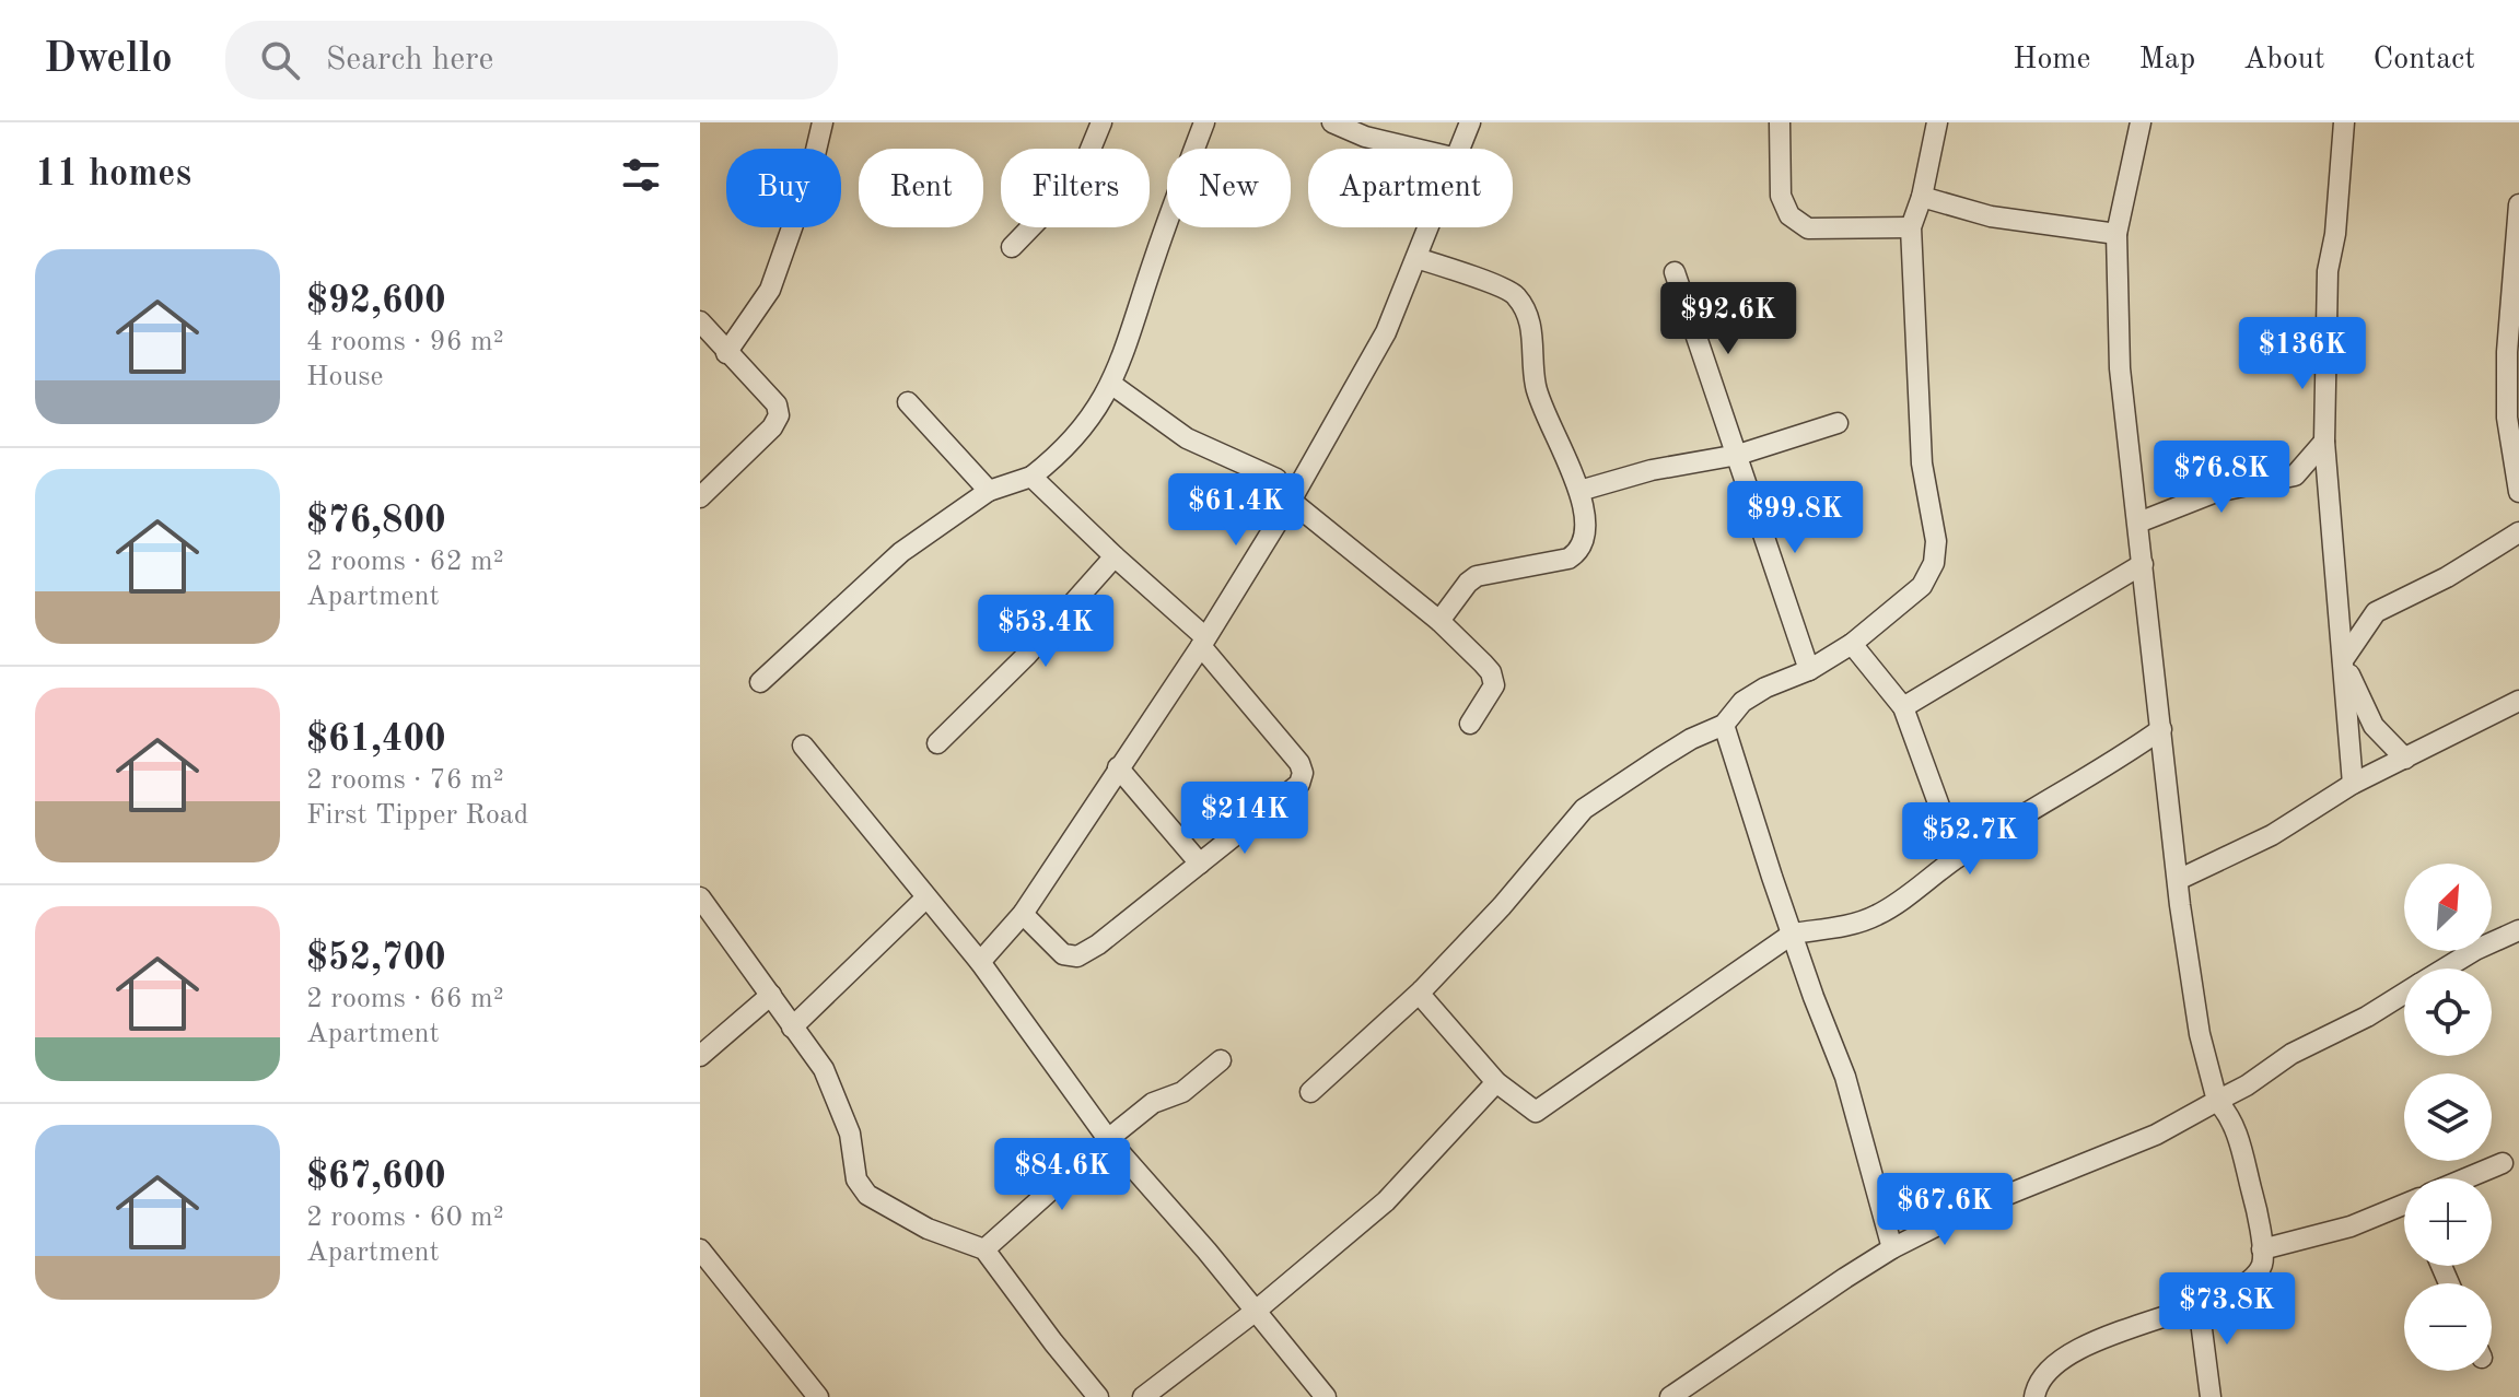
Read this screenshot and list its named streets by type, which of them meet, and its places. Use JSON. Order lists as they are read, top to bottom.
{
  "north": "top right",
  "page": {
    "header": "Dwello",
    "search": "Search here",
    "nav": [
      "Home",
      "Map",
      "About",
      "Contact"
    ],
    "heading": "11 homes",
    "chip": [
      "Buy",
      "Rent",
      "Filters",
      "New",
      "Apartment"
    ],
    "list": [
      {
        "name": "$92,600",
        "note": "4 rooms · 96 m² · House"
      },
      {
        "name": "$76,800",
        "note": "2 rooms · 62 m² · Apartment"
      },
      {
        "name": "$61,400",
        "note": "2 rooms · 76 m² · First Tipper Road"
      },
      {
        "name": "$52,700",
        "note": "2 rooms · 66 m² · Apartment"
      },
      {
        "name": "$67,600",
        "note": "2 rooms · 60 m² · Apartment"
      }
    ],
    "price": [
      "$92.6K",
      "$136K",
      "$76.8K",
      "$61.4K",
      "$99.8K",
      "$53.4K",
      "$214K",
      "$52.7K",
      "$84.6K",
      "$67.6K",
      "$73.8K"
    ],
    "map_buttons": ["+", "−"]
  }
}
